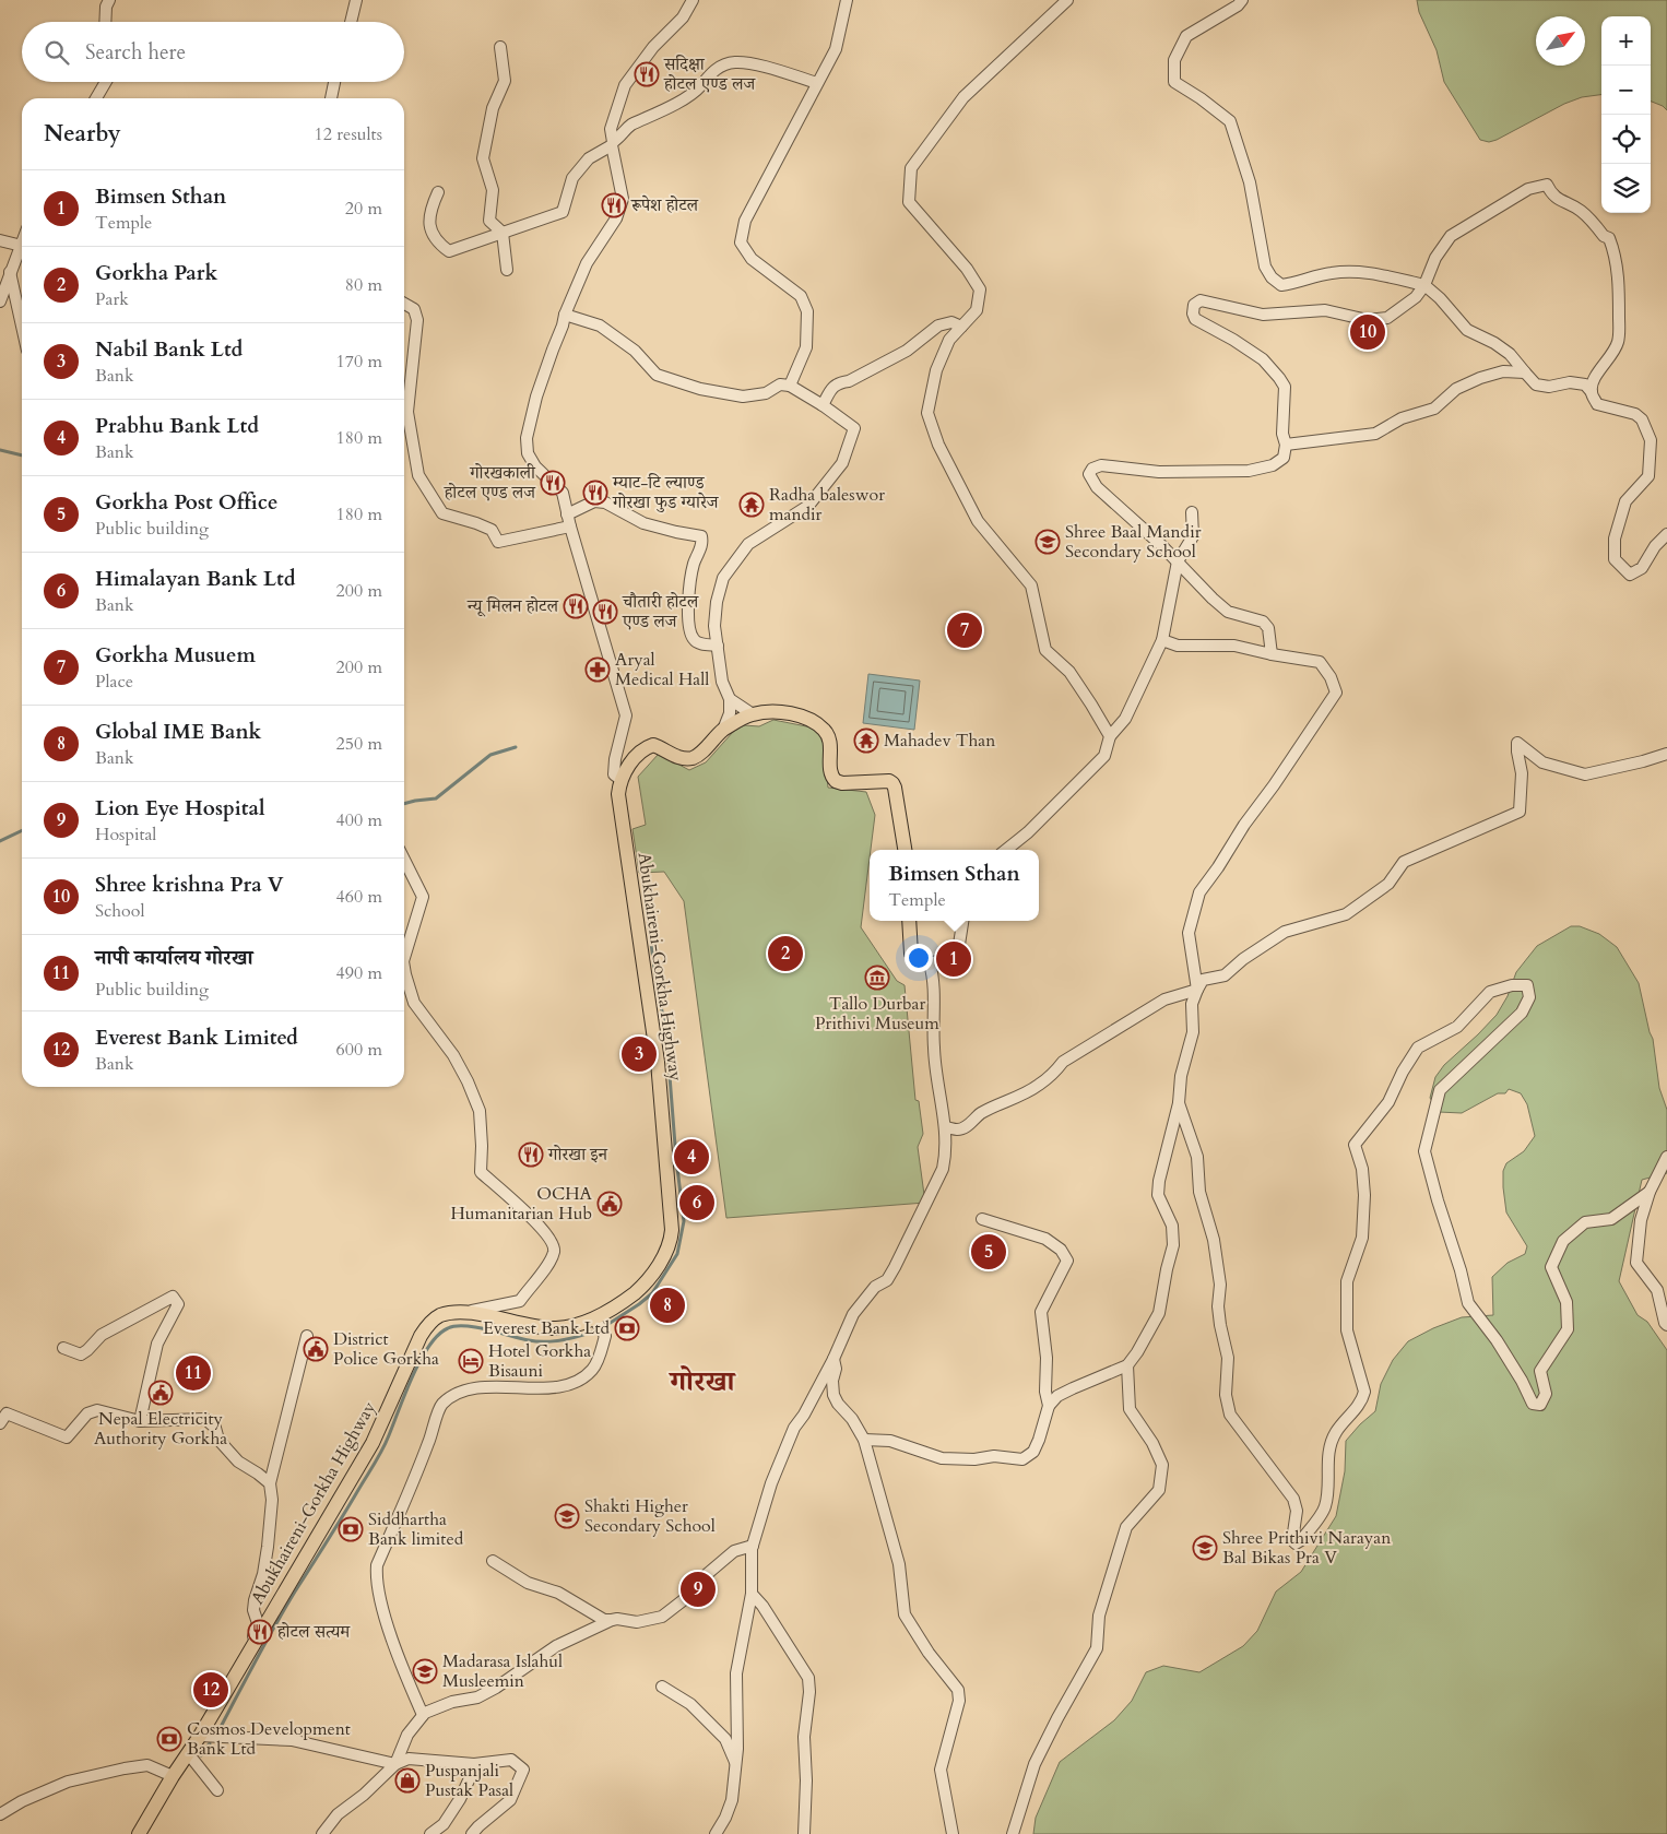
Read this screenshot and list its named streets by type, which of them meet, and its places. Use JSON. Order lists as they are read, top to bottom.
{
  "streets": {
    "main road": ["Abukhaireni-Gorkha Highway"]
  },
  "districts": ["गोरखा"],
  "places": {
    "restaurant": [
      "सदिक्षा होटल एण्ड लज",
      "रूपेश होटल",
      "गोरखकाली होटल एण्ड लज",
      "म्याट-टि ल्याण्ड गोरखा फुड ग्यारेज",
      "न्यू मिलन होटल",
      "चौतारी होटल एण्ड लज",
      "गोरखा इन",
      "होटल सत्यम"
    ],
    "temple": ["Radha baleswor mandir", "Mahadev Than"],
    "school or university": [
      "Shree Baal Mandir Secondary School",
      "Shakti Higher Secondary School",
      "Shree Prithivi Narayan Bal Bikas Pra V",
      "Madarasa Islahul Musleemin"
    ],
    "pharmacy": ["Aryal Medical Hall"],
    "museum": ["Tallo Durbar Prithivi Museum"],
    "public building": ["OCHA Humanitarian Hub", "District Police Gorkha", "Nepal Electricity Authority Gorkha"],
    "bank": ["Everest Bank Ltd", "Siddhartha Bank limited", "Cosmos Development Bank Ltd"],
    "hotel": ["Hotel Gorkha Bisauni"],
    "shop": ["Puspanjali Pustak Pasal"]
  },
  "north": "top right",
  "page": {
    "map_buttons": ["+", "−"],
    "search": "Search here",
    "heading": ["Nearby", "12 results"],
    "list": [
      {
        "mark": "1",
        "name": "Bimsen Sthan",
        "note": "Temple",
        "value": "20 m"
      },
      {
        "mark": "2",
        "name": "Gorkha Park",
        "note": "Park",
        "value": "80 m"
      },
      {
        "mark": "3",
        "name": "Nabil Bank Ltd",
        "note": "Bank",
        "value": "170 m"
      },
      {
        "mark": "4",
        "name": "Prabhu Bank Ltd",
        "note": "Bank",
        "value": "180 m"
      },
      {
        "mark": "5",
        "name": "Gorkha Post Office",
        "note": "Public building",
        "value": "180 m"
      },
      {
        "mark": "6",
        "name": "Himalayan Bank Ltd",
        "note": "Bank",
        "value": "200 m"
      },
      {
        "mark": "7",
        "name": "Gorkha Musuem",
        "note": "Place",
        "value": "200 m"
      },
      {
        "mark": "8",
        "name": "Global IME Bank",
        "note": "Bank",
        "value": "250 m"
      },
      {
        "mark": "9",
        "name": "Lion Eye Hospital",
        "note": "Hospital",
        "value": "400 m"
      },
      {
        "mark": "10",
        "name": "Shree krishna Pra V",
        "note": "School",
        "value": "460 m"
      },
      {
        "mark": "11",
        "name": "नापी कार्यालय गोरखा",
        "note": "Public building",
        "value": "490 m"
      },
      {
        "mark": "12",
        "name": "Everest Bank Limited",
        "note": "Bank",
        "value": "600 m"
      }
    ],
    "pins": [
      "10",
      "7",
      "2",
      "1",
      "3",
      "4",
      "6",
      "5",
      "8",
      "11",
      "9",
      "12"
    ],
    "popup": ["Bimsen Sthan", "Temple"]
  }
}
